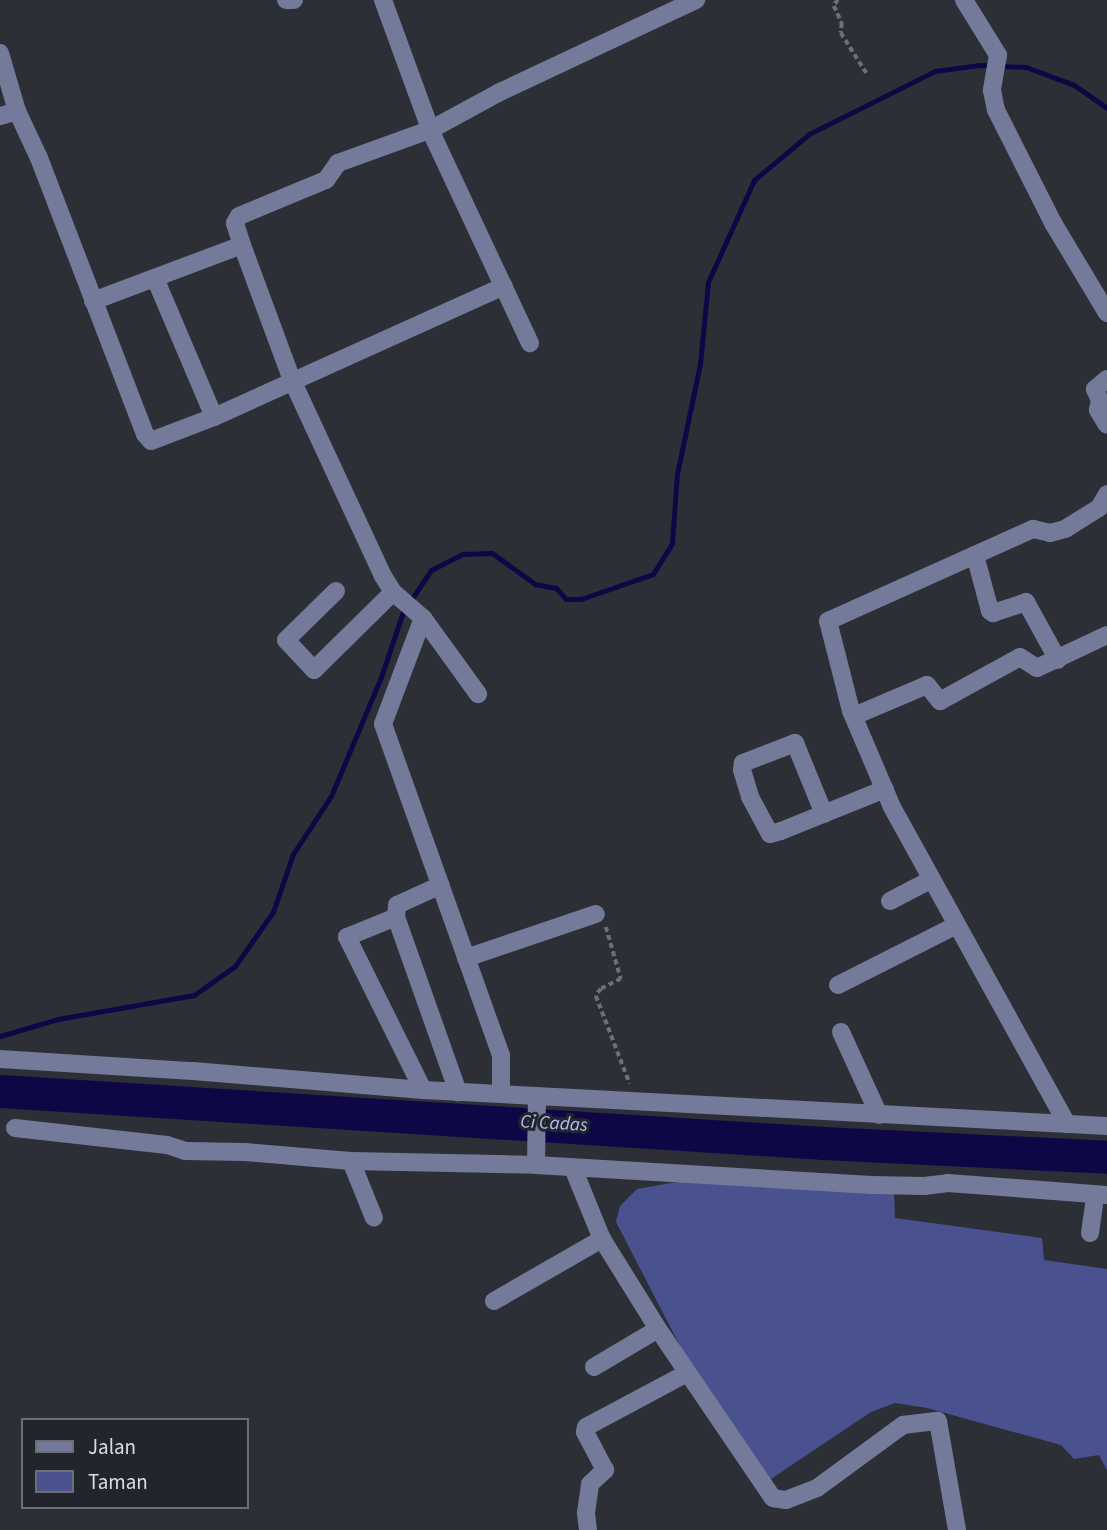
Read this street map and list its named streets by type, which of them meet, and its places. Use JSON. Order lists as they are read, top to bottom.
{
  "water": ["Ci Cadas"],
  "legend": ["Jalan", "Taman"]
}
